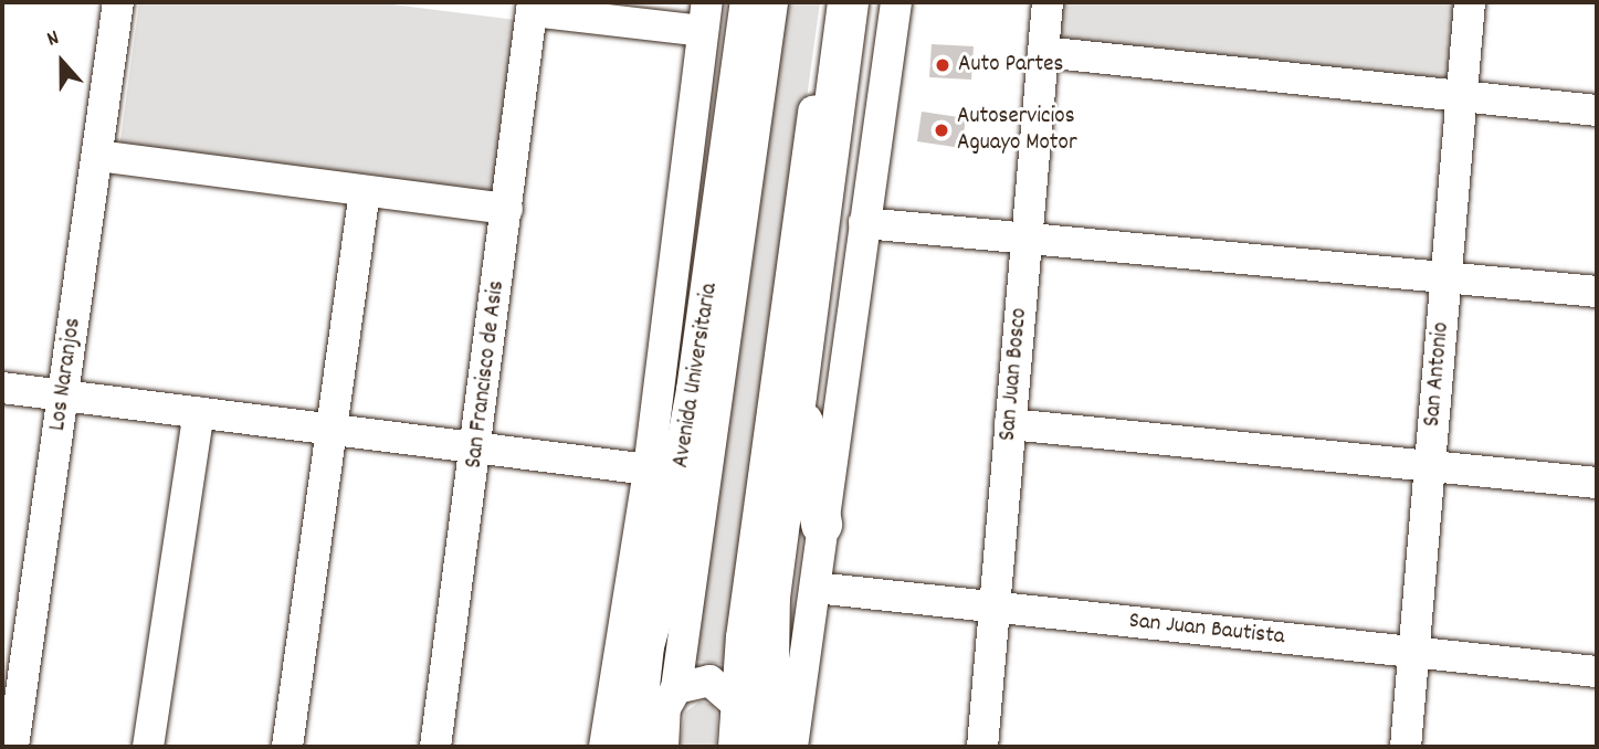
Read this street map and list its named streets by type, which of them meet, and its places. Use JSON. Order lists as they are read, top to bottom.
{
  "streets": {
    "main road": ["Avenida Universitaria"],
    "street": [
      "Los Naranjos",
      "San Francisco de Asis",
      "San Juan Bosco",
      "San Antonio",
      "San Juan Bautista"
    ]
  },
  "crossings": [
    ["San Juan Bosco", "San Juan Bautista"],
    ["San Antonio", "San Juan Bautista"]
  ],
  "places": ["Auto Partes", "Autoservicios Aguayo Motor"],
  "north": "top"
}
